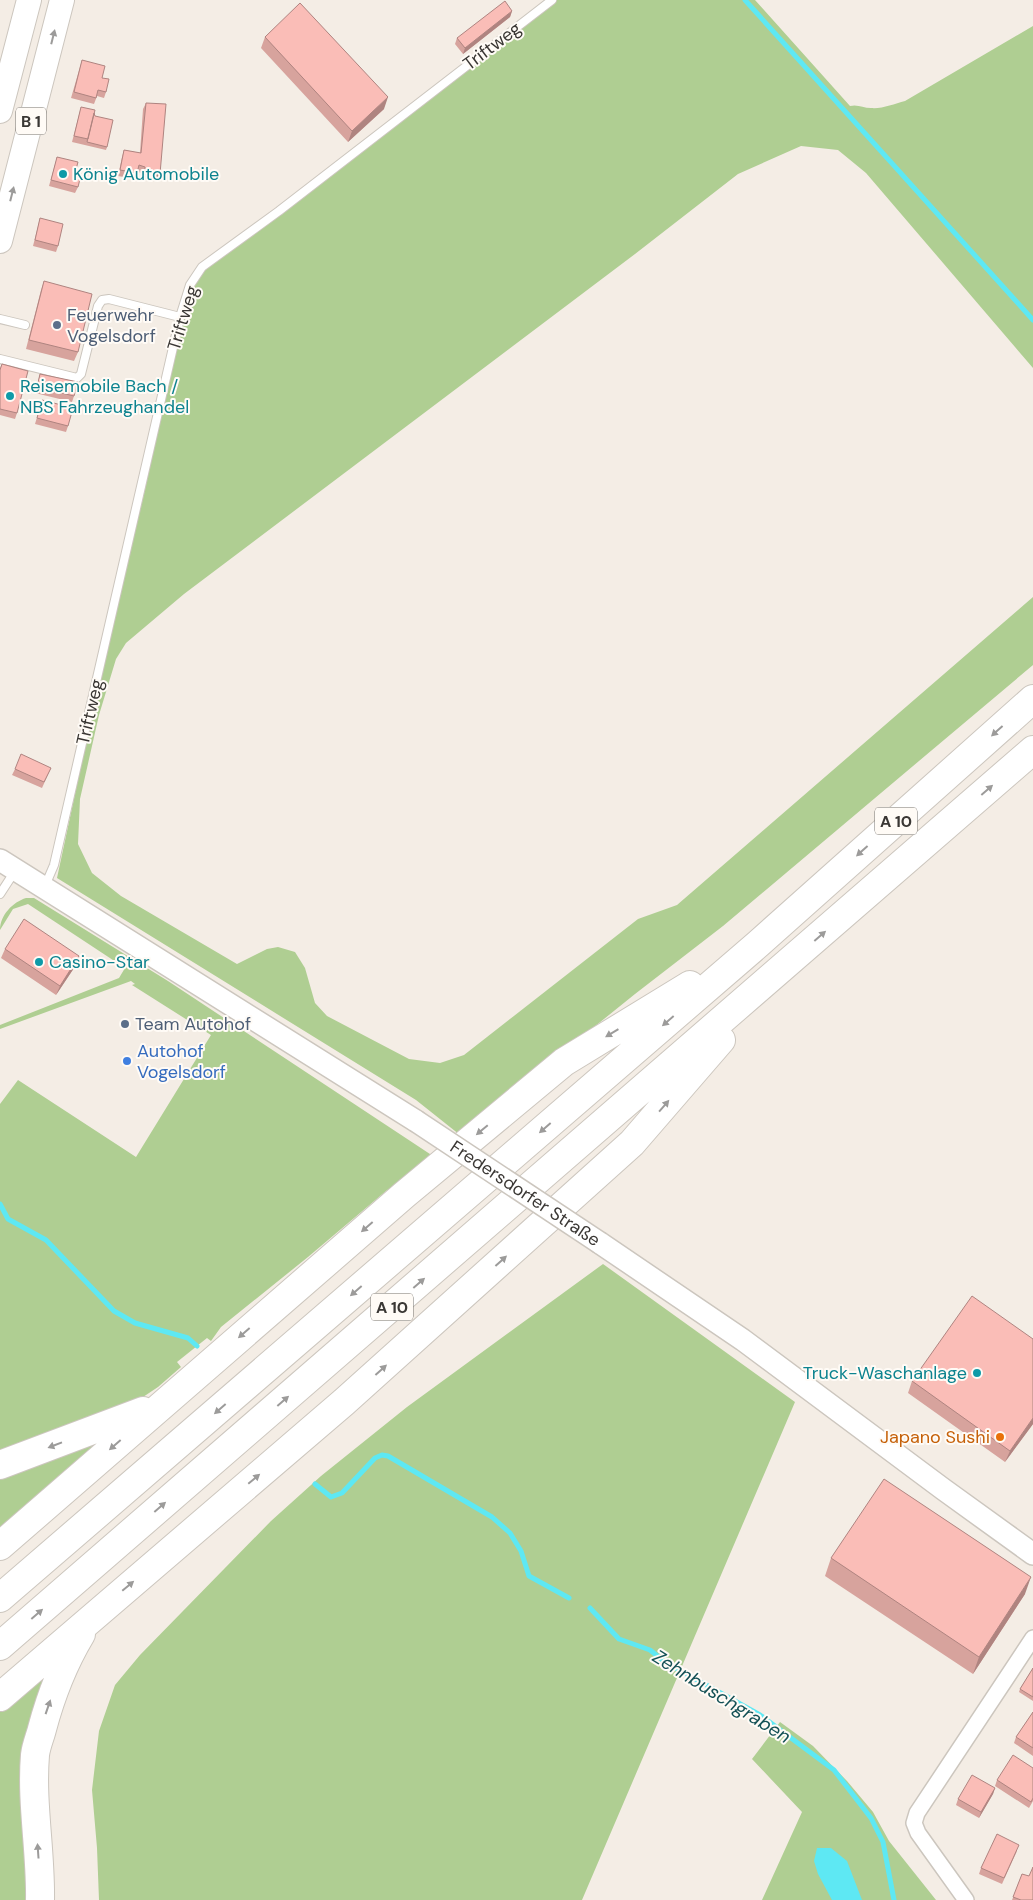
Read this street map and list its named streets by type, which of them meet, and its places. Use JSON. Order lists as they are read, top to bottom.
{
  "streets": {
    "highway": ["A 10"],
    "main road": ["B 1"],
    "street": ["Fredersdorfer Straße"],
    "lane": ["Triftweg"]
  },
  "crossings": [
    ["Triftweg", "Fredersdorfer Straße"]
  ],
  "water": ["Zehnbuschgraben"],
  "places": [
    "König Automobile",
    "Feuerwehr Vogelsdorf",
    "Reisemobile Bach / NBS Fahrzeughandel",
    "Casino-Star",
    "Team Autohof",
    "Autohof Vogelsdorf",
    "Truck-Waschanlage",
    "Japano Sushi"
  ]
}
